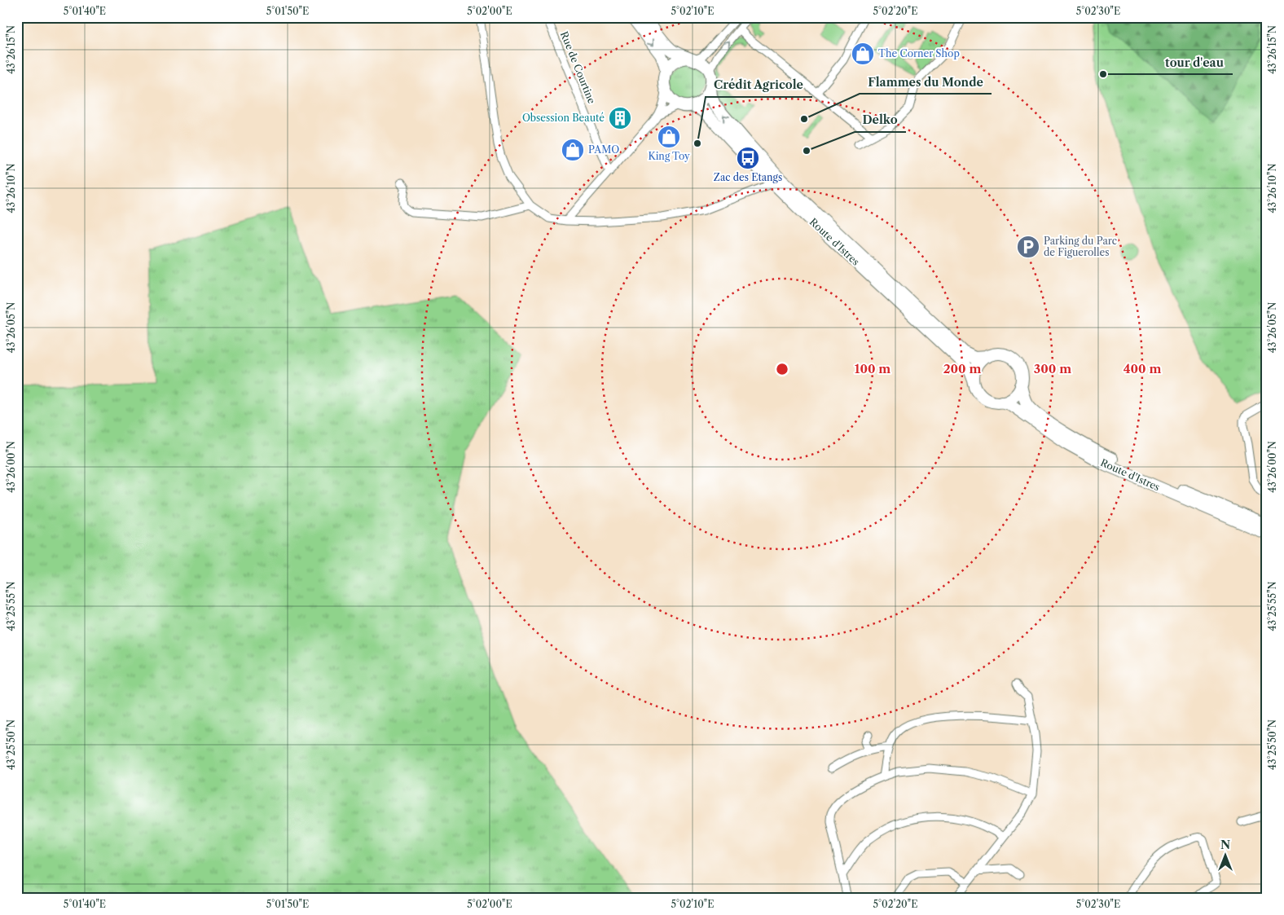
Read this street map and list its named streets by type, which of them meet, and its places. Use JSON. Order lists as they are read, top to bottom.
{
  "streets": {
    "main road": ["Route d'Istres"],
    "street": ["Rue de Courtine"]
  },
  "places": {
    "shop": ["The Corner Shop", "King Toy", "PAMO"],
    "other": [
      "tour d'eau",
      "Flammes du Monde",
      "Crédit Agricole",
      "Delko"
    ],
    "building": ["Obsession Beauté"],
    "bus stop": ["Zac des Etangs"],
    "parking": ["Parking du Parc de Figuerolles"]
  },
  "north": "top",
  "coordinates": [
    "5°01'40\"E",
    "5°01'50\"E",
    "5°02'00\"E",
    "5°02'10\"E",
    "5°02'20\"E",
    "5°02'30\"E",
    "43°26'15\"N",
    "43°26'10\"N",
    "43°26'05\"N",
    "43°26'00\"N",
    "43°25'55\"N",
    "43°25'50\"N"
  ],
  "rings": [
    "100 m",
    "200 m",
    "300 m",
    "400 m"
  ]
}
